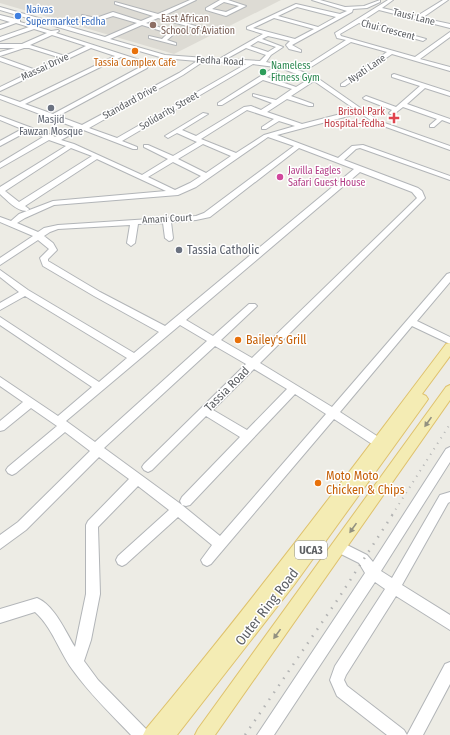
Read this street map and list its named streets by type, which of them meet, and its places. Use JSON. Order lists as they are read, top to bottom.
{
  "streets": {
    "main road": ["UCA3", "Outer Ring Road"],
    "street": [
      "Tausi Lane",
      "Chui Crescent",
      "Fedha Road",
      "Massai Drive",
      "Nyati Lane",
      "Standard Drive",
      "Solidarity Street",
      "Amani Court",
      "Tassia Road"
    ]
  },
  "crossings": [
    ["Fedha Road", "Standard Drive"],
    ["Fedha Road", "Solidarity Street"]
  ],
  "places": {
    "other": [
      "Naivas Supermarket Fedha",
      "East African School of Aviation",
      "Tassia Complex Cafe",
      "Nameless Fitness Gym",
      "Masjid Fawzan Mosque",
      "Javilla Eagles Safari Guest House",
      "Tassia Catholic",
      "Bailey's Grill",
      "Moto Moto Chicken & Chips"
    ],
    "health": ["Bristol Park Hospital-fedha"]
  }
}
